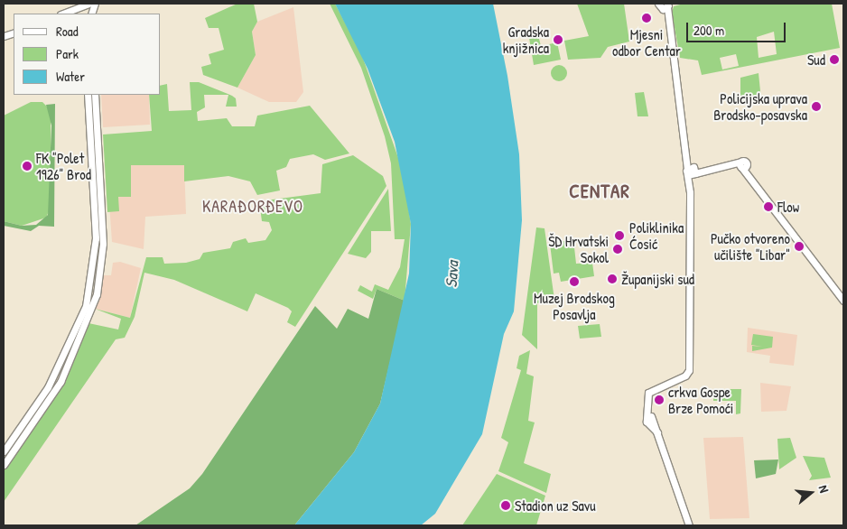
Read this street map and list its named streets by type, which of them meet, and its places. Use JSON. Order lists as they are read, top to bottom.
{
  "districts": ["CENTAR", "KARAĐORĐEVO"],
  "water": ["Sava"],
  "places": [
    "Mjesni odbor Centar",
    "Gradska knjižnica",
    "Sud",
    "Policijska uprava Brodsko-posavska",
    "FK \"Polet 1926\" Brod",
    "Flow",
    "Poliklinika Ćosić",
    "Pučko otvoreno učilište \"Libar\"",
    "ŠD Hrvatski Sokol",
    "Županijski sud",
    "Muzej Brodskog Posavlja",
    "crkva Gospe Brze Pomoći",
    "Stadion uz Savu"
  ],
  "legend": ["Road", "Park", "Water"],
  "scale_bar": "200 m",
  "north": "right"
}
